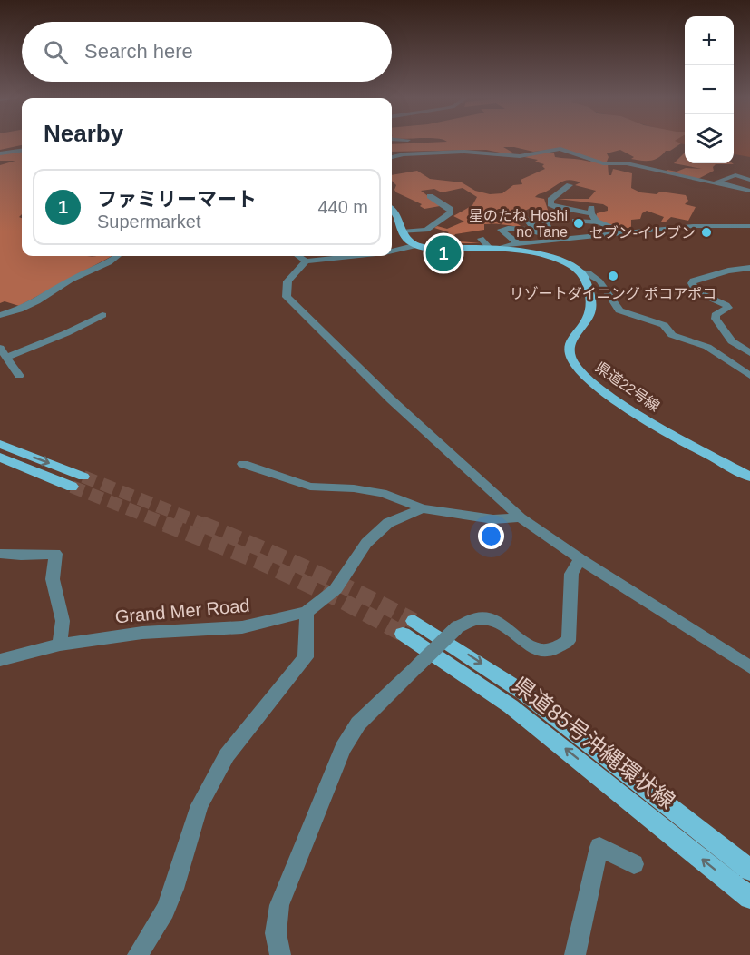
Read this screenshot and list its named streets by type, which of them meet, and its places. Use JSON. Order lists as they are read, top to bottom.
{
  "streets": {
    "main road": ["県道22号線", "県道85号沖縄環状線"],
    "street": ["Grand Mer Road"]
  },
  "places": ["星のたね Hoshi no Tane", "セブン-イレブン", "リゾートダイニング ポコアポコ"],
  "page": {
    "map_buttons": ["+", "−"],
    "search": "Search here",
    "heading": "Nearby",
    "list": [
      {
        "mark": "1",
        "name": "ファミリーマート",
        "note": "Supermarket",
        "value": "440 m"
      }
    ],
    "pins": "1"
  }
}
